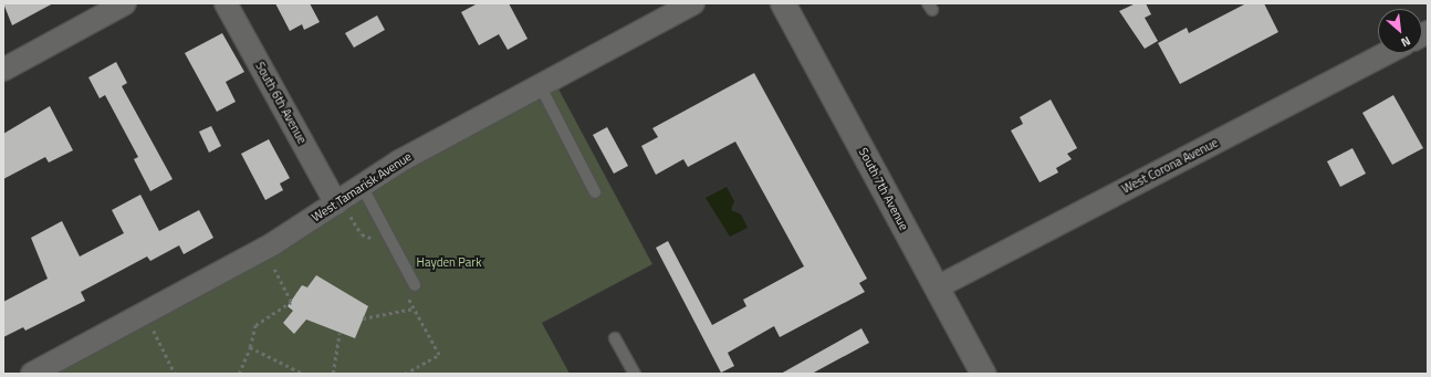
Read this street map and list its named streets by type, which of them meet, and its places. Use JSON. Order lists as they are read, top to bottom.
{
  "streets": {
    "main road": ["South 7th Avenue"],
    "street": ["South 6th Avenue", "West Corona Avenue", "West Tamarisk Avenue"]
  },
  "crossings": [
    ["South 6th Avenue", "West Tamarisk Avenue"],
    ["West Corona Avenue", "South 7th Avenue"]
  ],
  "parks": ["Hayden Park"],
  "north": "bottom right"
}
